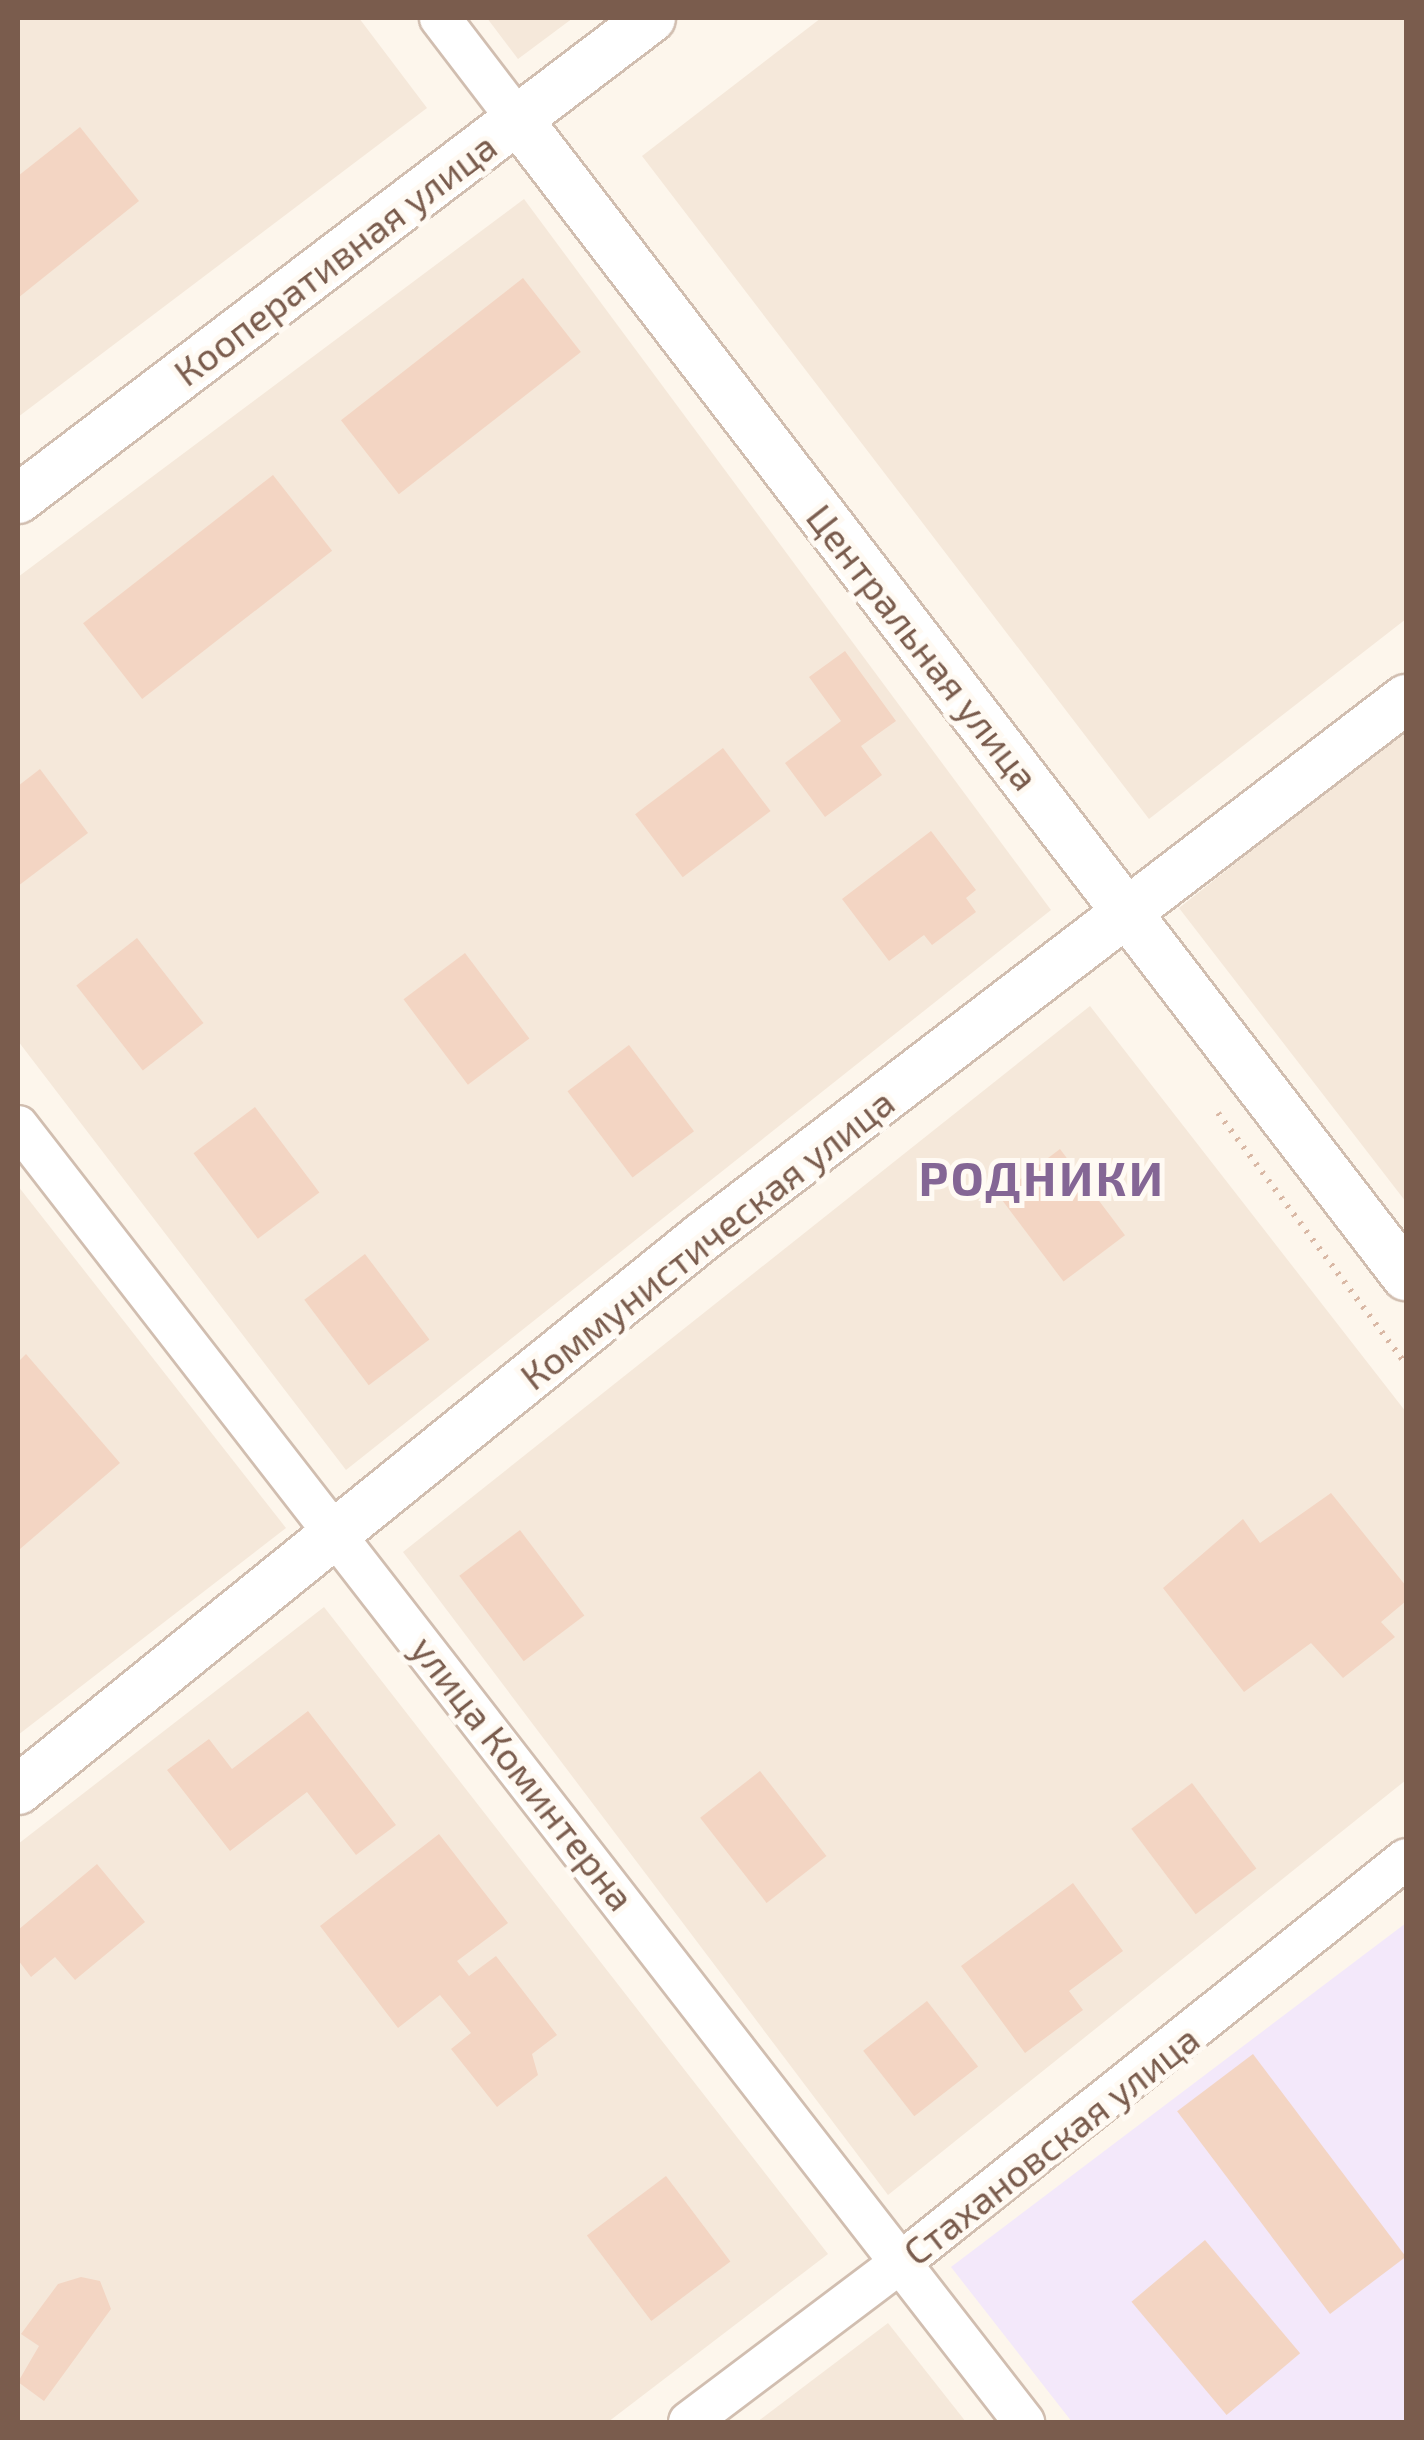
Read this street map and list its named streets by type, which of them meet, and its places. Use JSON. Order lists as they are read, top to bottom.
{
  "streets": {
    "street": [
      "Кооперативная улица",
      "Центральная улица",
      "Коммунистическая улица",
      "улица Коминтерна",
      "Стахановская улица"
    ]
  },
  "crossings": [
    ["Кооперативная улица", "Центральная улица"],
    ["Центральная улица", "Коммунистическая улица"],
    ["Коммунистическая улица", "улица Коминтерна"],
    ["улица Коминтерна", "Стахановская улица"]
  ],
  "districts": ["РОДНИКИ"]
}
